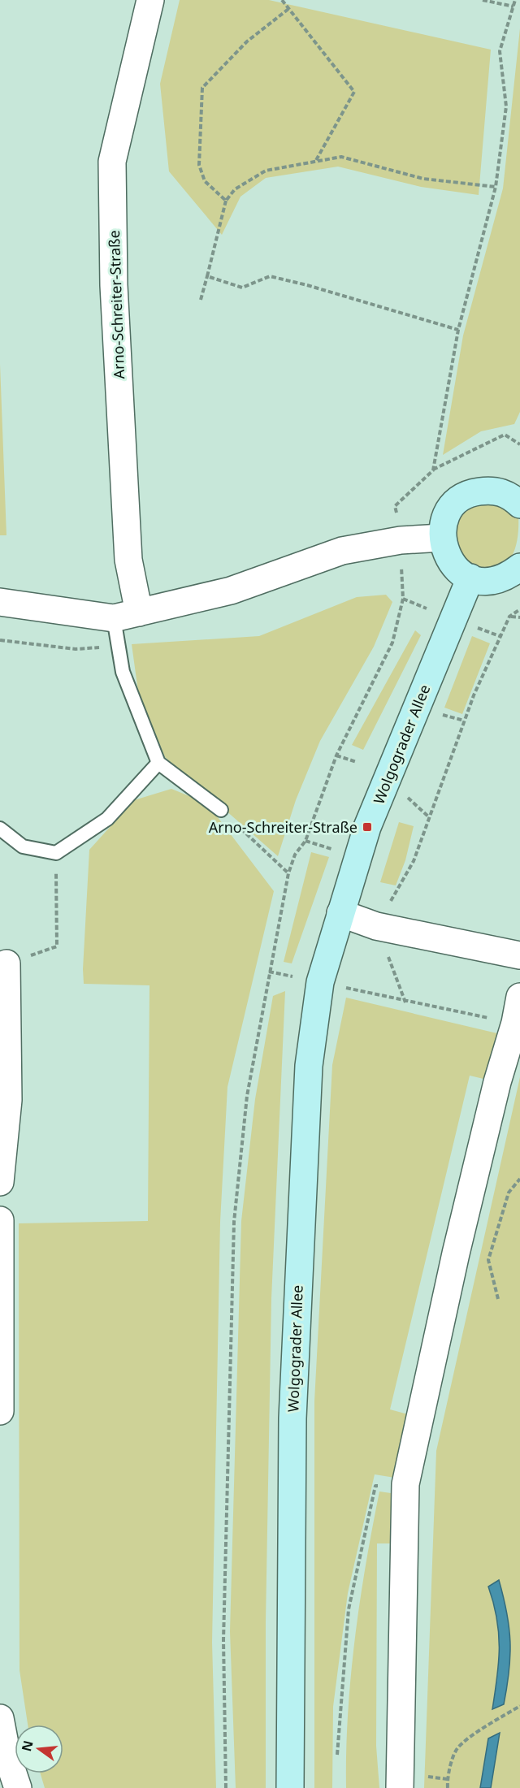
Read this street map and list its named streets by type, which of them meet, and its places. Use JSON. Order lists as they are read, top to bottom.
{
  "streets": {
    "main road": ["Wolgograder Allee"],
    "street": ["Arno-Schreiter-Straße"]
  },
  "places": {
    "transit": ["Arno-Schreiter-Straße"]
  },
  "north": "left"
}
